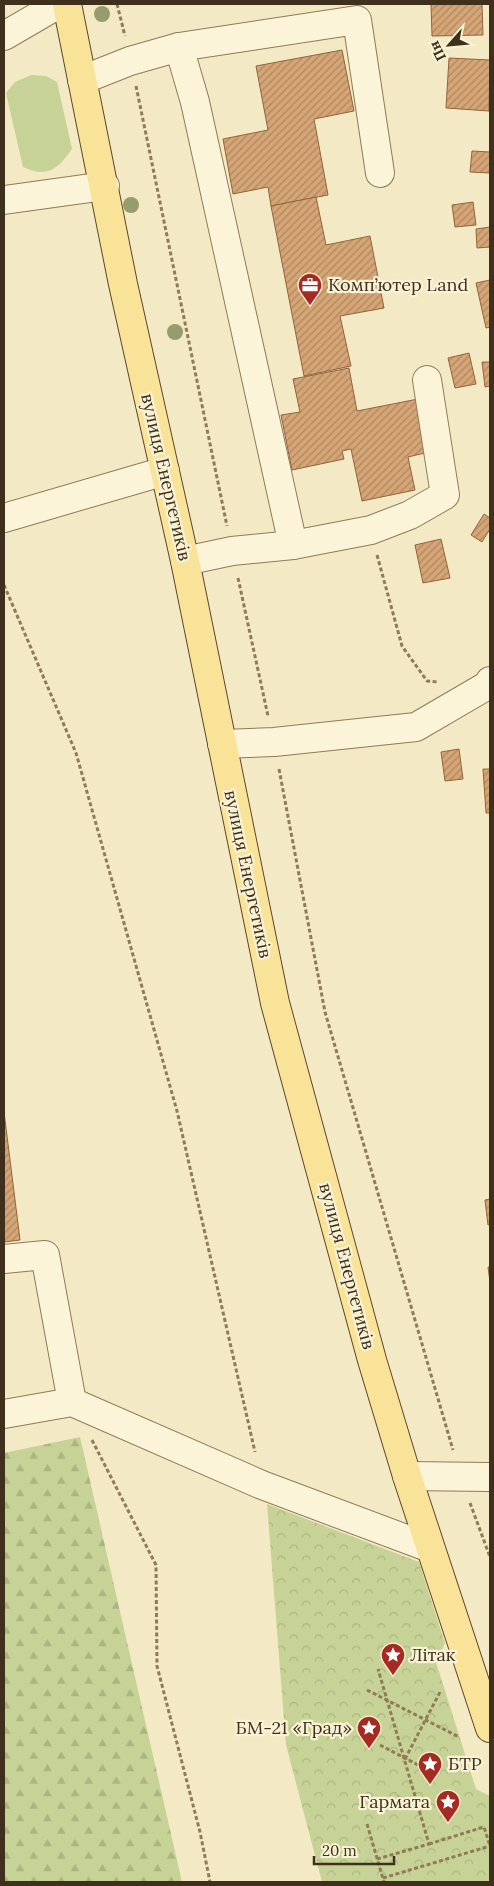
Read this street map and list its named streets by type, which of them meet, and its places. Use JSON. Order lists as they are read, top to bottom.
{
  "streets": {
    "main road": ["вулиця Енергетиків"]
  },
  "places": {
    "office": ["Комп’ютер Land"],
    "place": [
      "Літак",
      "БМ-21 «Град»",
      "БТР",
      "Гармата"
    ]
  },
  "scale_bar": "20 m",
  "north": "bottom left"
}
